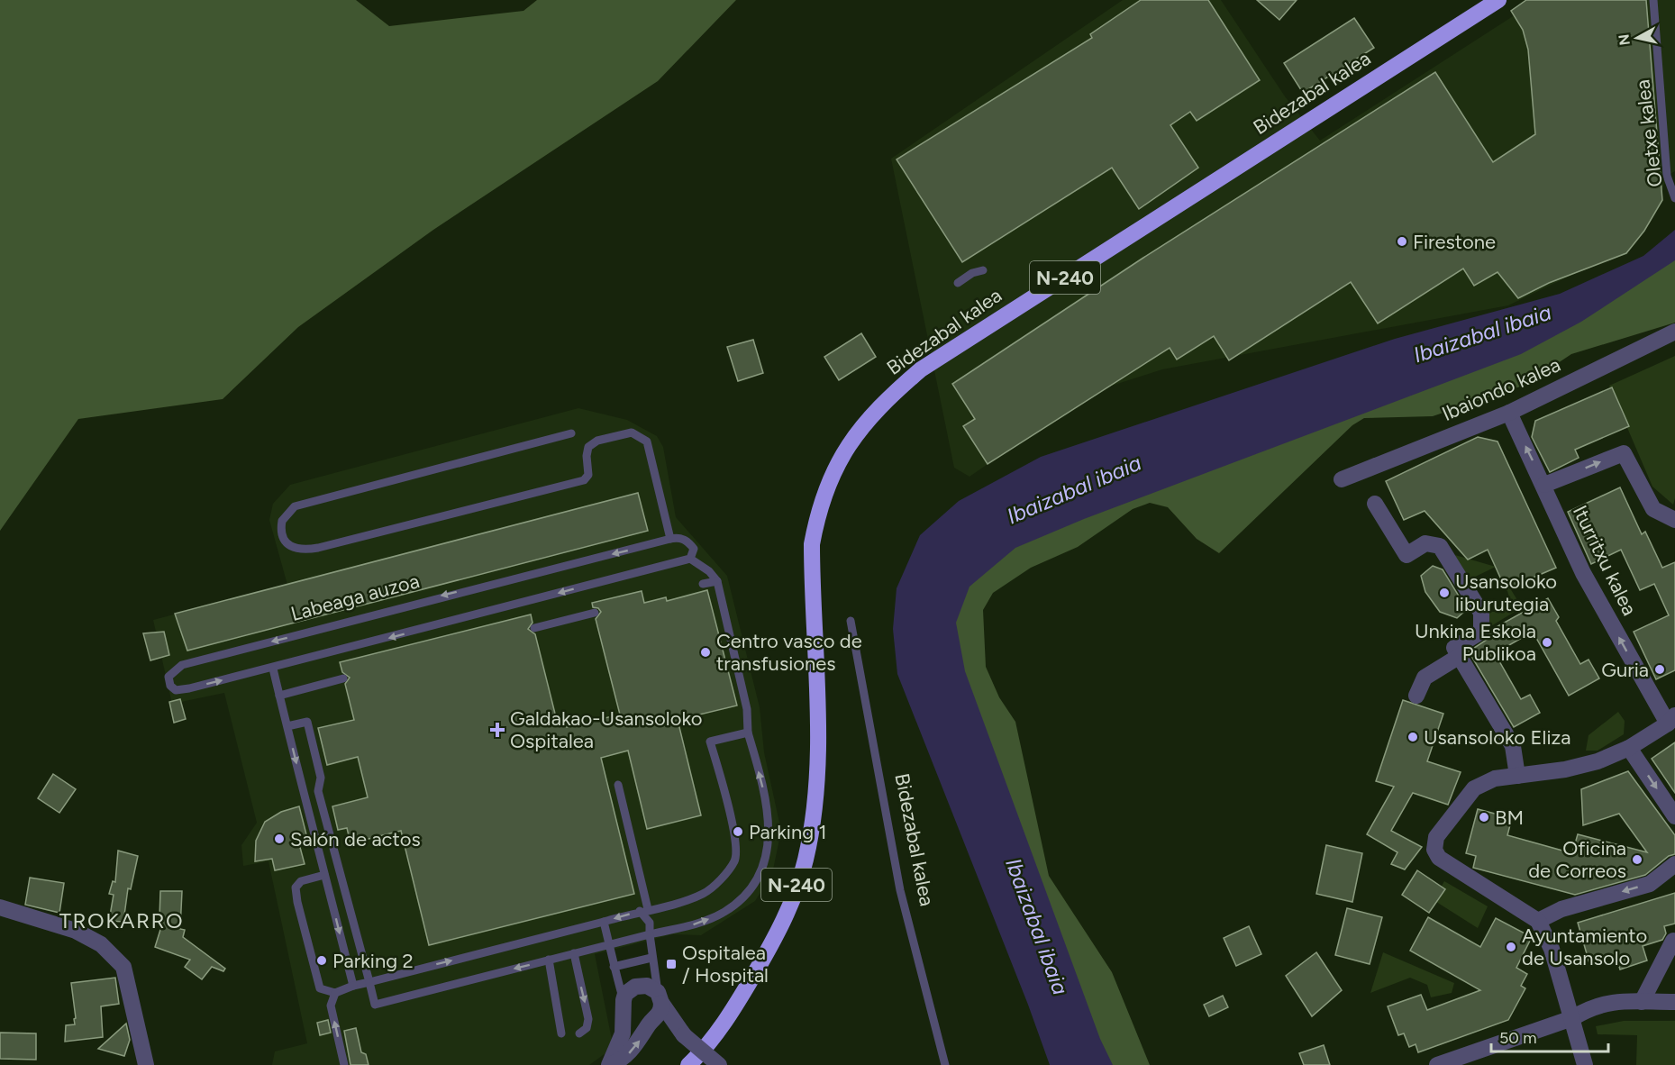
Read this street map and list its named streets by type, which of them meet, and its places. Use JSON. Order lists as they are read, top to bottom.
{
  "streets": {
    "highway": ["Bidezabal kalea", "N-240"],
    "street": ["Ibaiondo kalea", "Iturritxu kalea"],
    "lane": ["Oletxe kalea", "Labeaga auzoa"]
  },
  "crossings": [
    ["Ibaiondo kalea", "Iturritxu kalea"]
  ],
  "one_way": ["Iturritxu kalea"],
  "districts": ["TROKARRO"],
  "water": ["Ibaizabal ibaia"],
  "places": {
    "other": [
      "Firestone",
      "Usansoloko liburutegia",
      "Unkina Eskola Publikoa",
      "Centro vasco de transfusiones",
      "Guria",
      "Usansoloko Eliza",
      "BM",
      "Parking 1",
      "Salón de actos",
      "Oficina de Correos",
      "Ayuntamiento de Usansolo",
      "Parking 2"
    ],
    "health": ["Galdakao-Usansoloko Ospitalea"],
    "transit": ["Ospitalea / Hospital"]
  },
  "scale_bar": "50 m",
  "north": "left"
}
